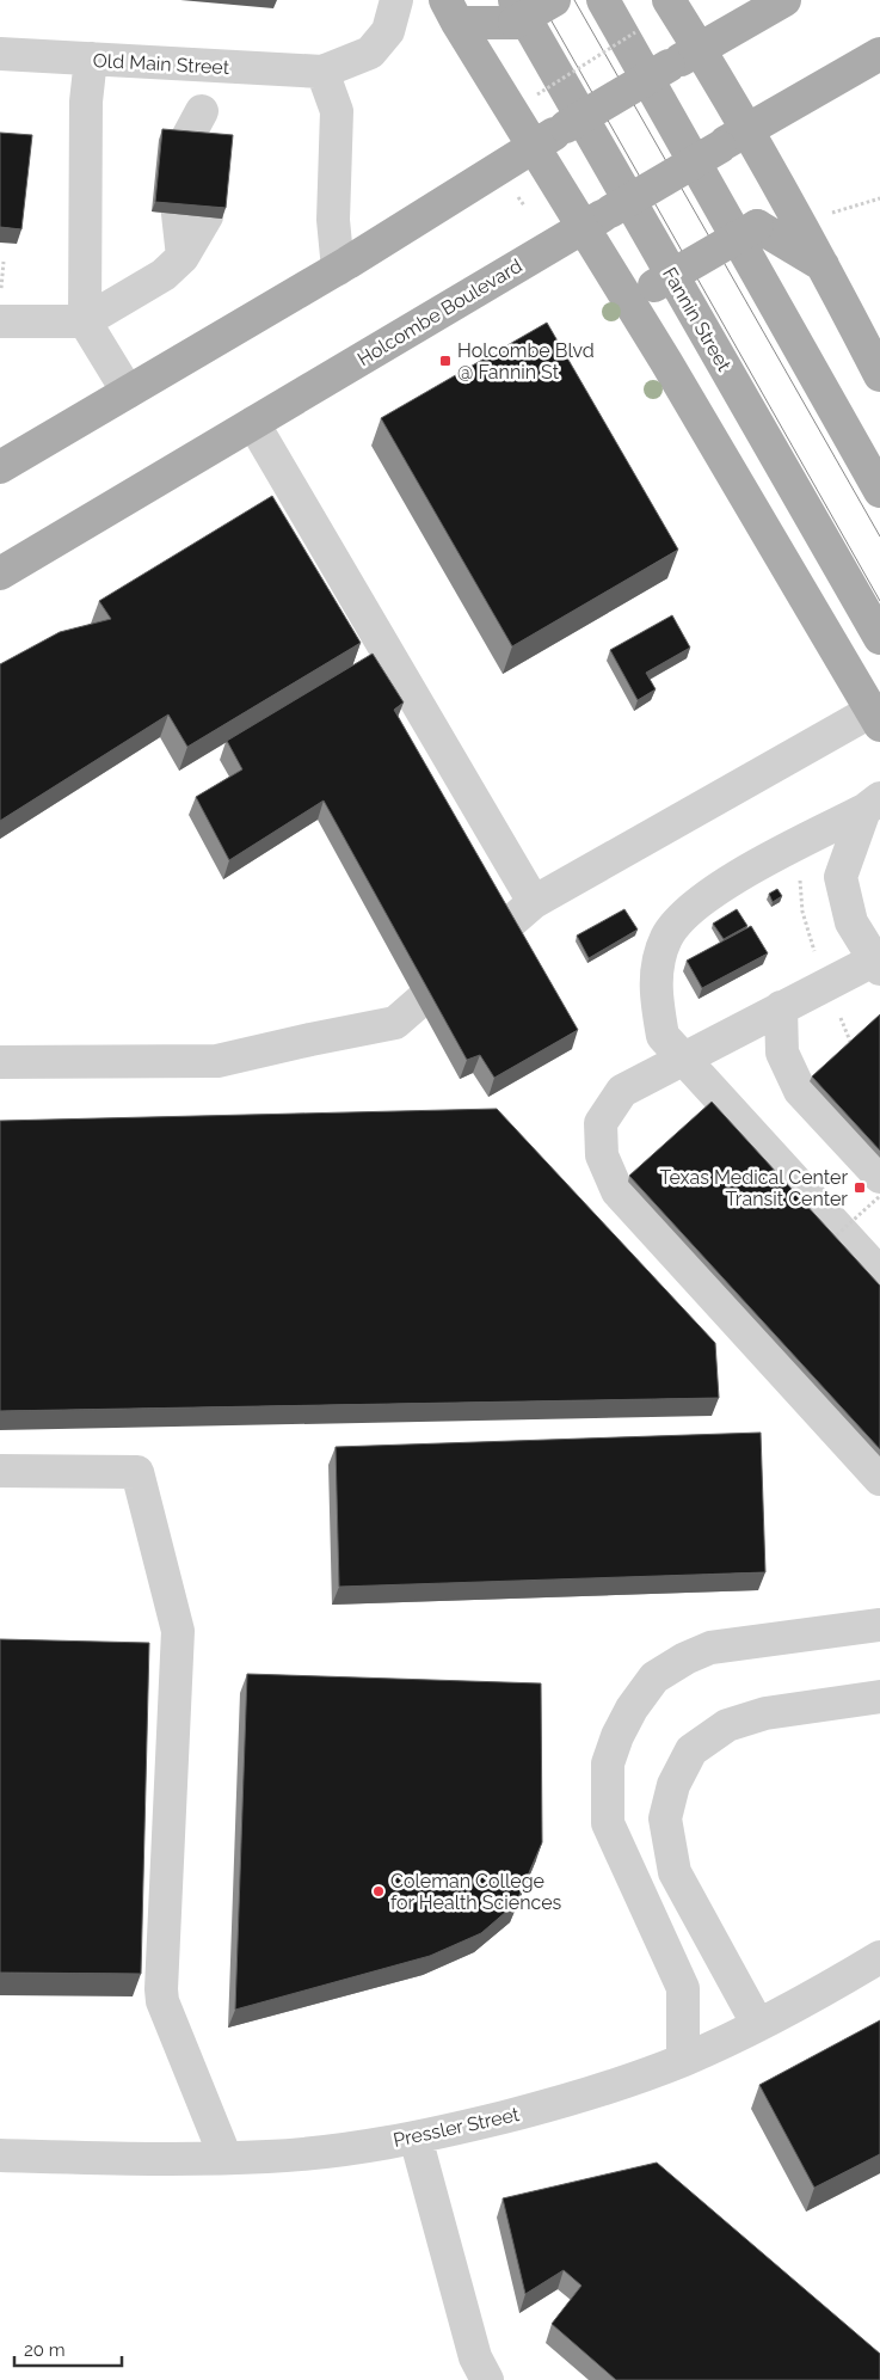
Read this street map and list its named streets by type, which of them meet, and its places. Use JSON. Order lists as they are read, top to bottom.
{
  "streets": {
    "main road": ["Holcombe Boulevard", "Fannin Street"],
    "street": ["Old Main Street", "Pressler Street"]
  },
  "places": {
    "transit": ["Holcombe Blvd @ Fannin St", "Texas Medical Center Transit Center"],
    "other": ["Coleman College for Health Sciences"]
  },
  "scale_bar": "20 m"
}
